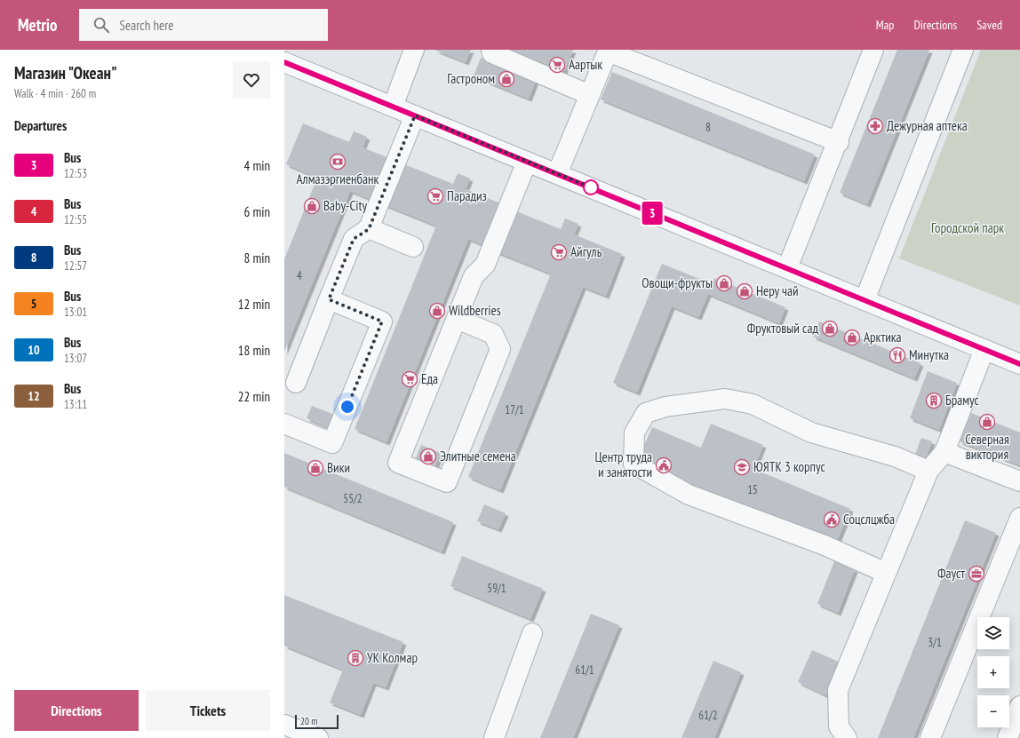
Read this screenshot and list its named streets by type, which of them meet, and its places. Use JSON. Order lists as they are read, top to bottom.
{
  "parks": ["Городской парк"],
  "places": {
    "supermarket": [
      "Аартык",
      "Парадиз",
      "Айгуль",
      "Еда"
    ],
    "shop": [
      "Гастроном",
      "Baby-City",
      "Овощи-фрукты",
      "Неру чай",
      "Wildberries",
      "Фруктовый сад",
      "Арктика",
      "Северная виктория",
      "Элитные семена",
      "Вики"
    ],
    "pharmacy": ["Дежурная аптека"],
    "bank": ["Алмазэргиенбанк"],
    "restaurant": ["Минутка"],
    "building": ["Брамус", "УК Колмар"],
    "public building": ["Центр труда и занятости", "Соцслцжба"],
    "school or university": ["ЮЯТК 3 корпус"],
    "office": ["Фауст"]
  },
  "lines": ["bus line 3"],
  "house_numbers": [
    "8",
    "4",
    "17/1",
    "15",
    "55/2",
    "59/1",
    "3/1",
    "61/1",
    "61/2"
  ],
  "scale_bar": "20 m",
  "page": {
    "header": "Metrio",
    "search": "Search here",
    "nav": ["Map", "Directions", "Saved"],
    "heading": [
      ["Магазин \"Океан\"", "Walk · 4 min · 260 m"],
      "Departures"
    ],
    "on_map": "3",
    "list": [
      {
        "mark": "3",
        "name": "Bus",
        "note": "12:53",
        "value": "4 min"
      },
      {
        "mark": "4",
        "name": "Bus",
        "note": "12:55",
        "value": "6 min"
      },
      {
        "mark": "8",
        "name": "Bus",
        "note": "12:57",
        "value": "8 min"
      },
      {
        "mark": "5",
        "name": "Bus",
        "note": "13:01",
        "value": "12 min"
      },
      {
        "mark": "10",
        "name": "Bus",
        "note": "13:07",
        "value": "18 min"
      },
      {
        "mark": "12",
        "name": "Bus",
        "note": "13:11",
        "value": "22 min"
      }
    ],
    "map_buttons": ["+", "−"],
    "buttons": ["Directions", "Tickets"],
    "scale": "20 m"
  }
}
